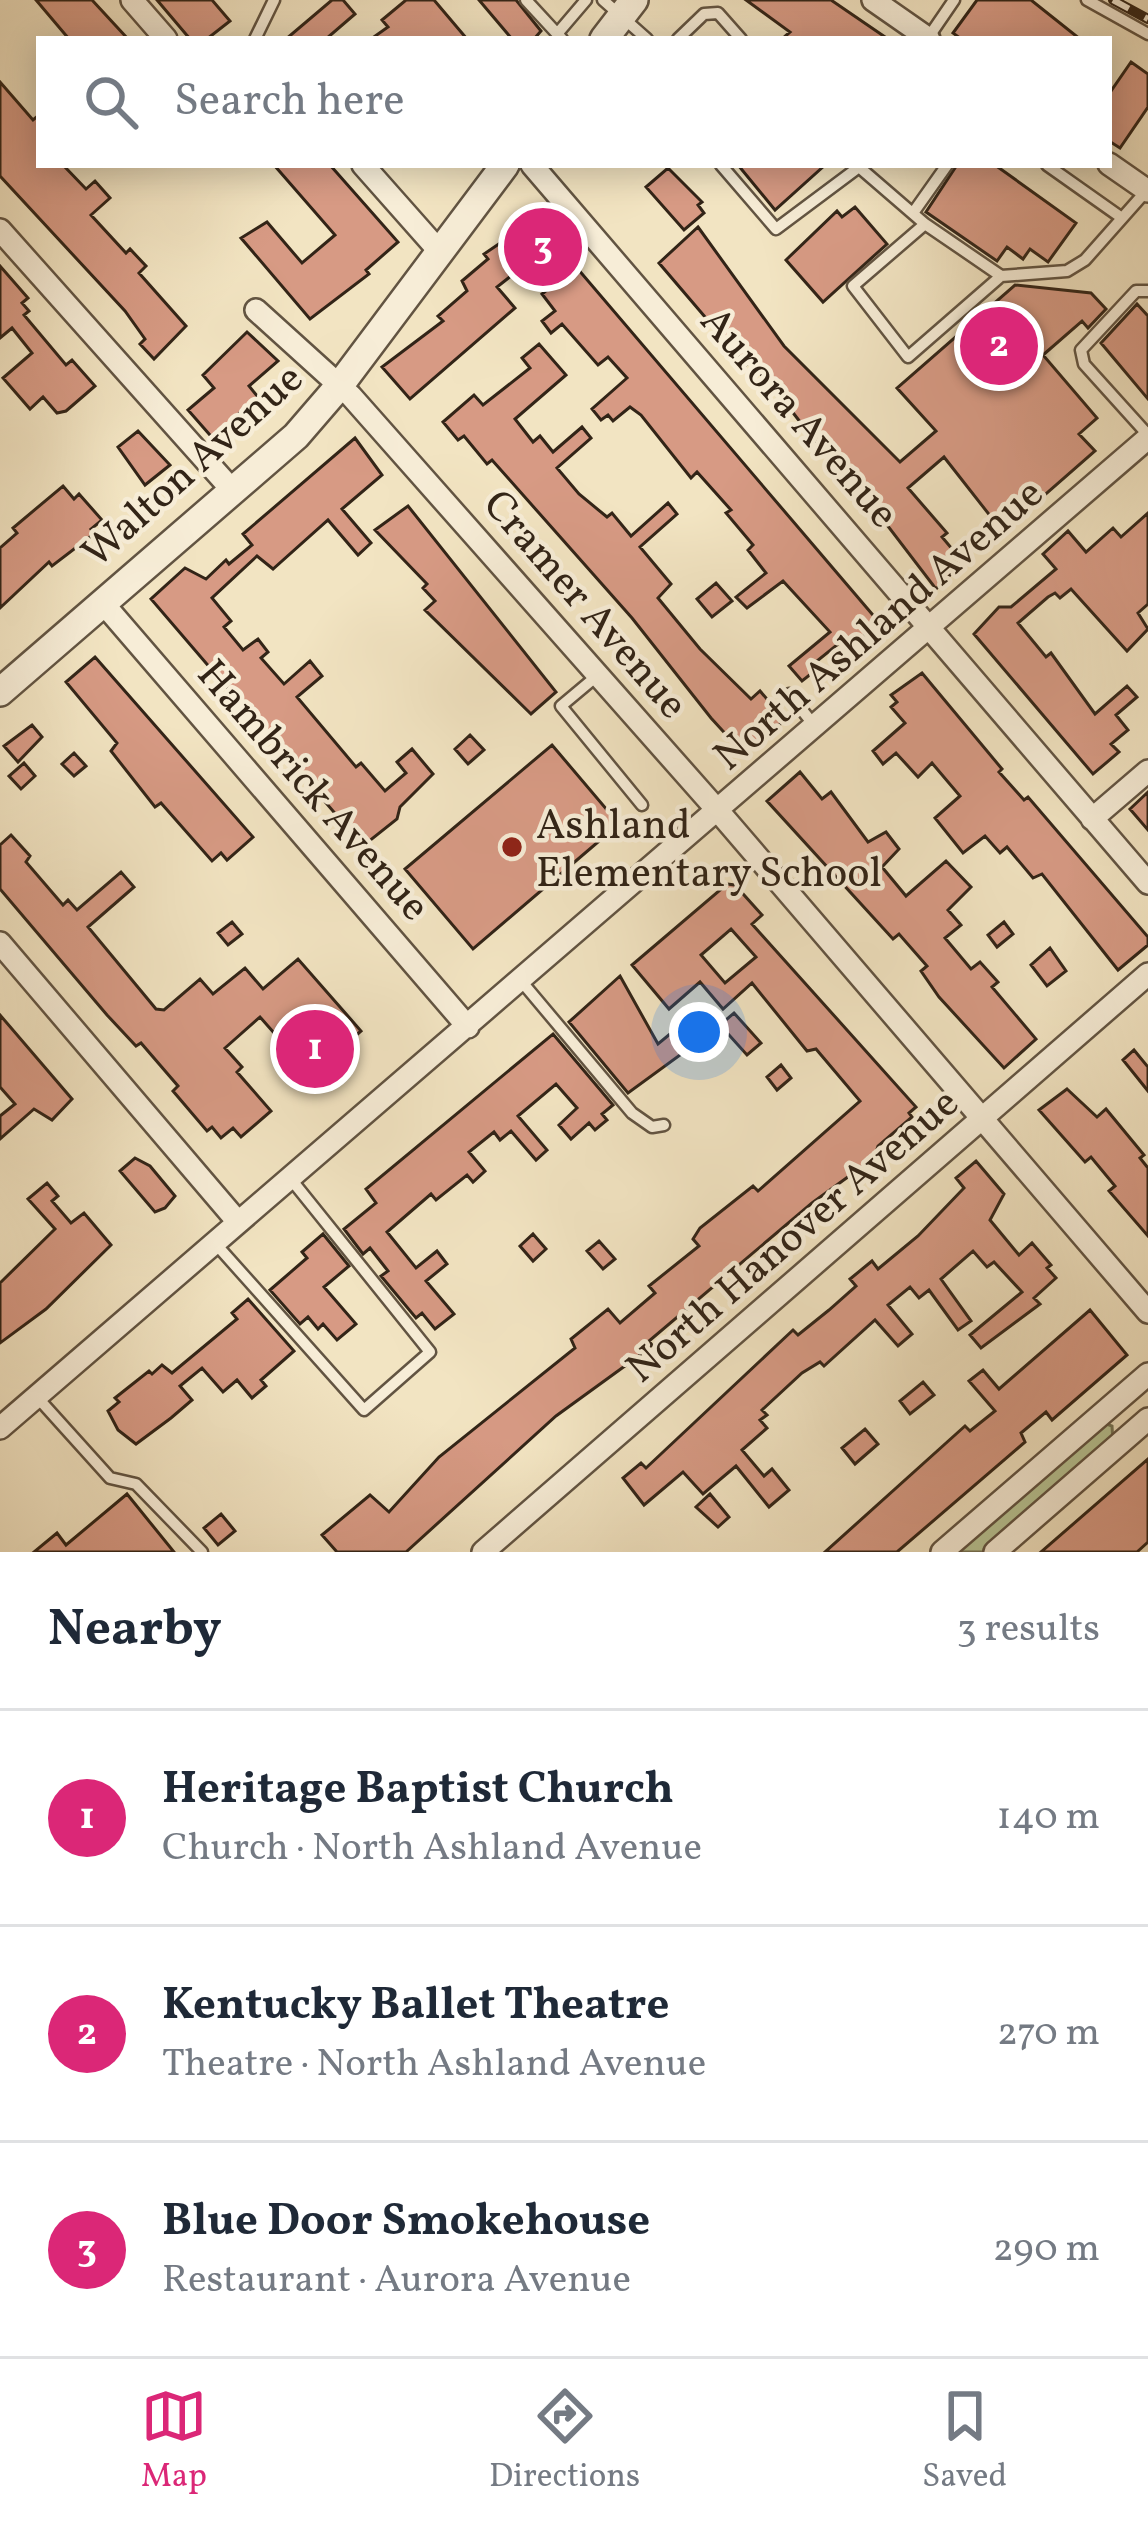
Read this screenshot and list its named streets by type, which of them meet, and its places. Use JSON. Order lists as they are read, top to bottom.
{
  "streets": {
    "street": [
      "Aurora Avenue",
      "Walton Avenue",
      "Cramer Avenue",
      "North Ashland Avenue",
      "Hambrick Avenue",
      "North Hanover Avenue"
    ]
  },
  "crossings": [
    ["Aurora Avenue", "North Ashland Avenue"],
    ["Walton Avenue", "Cramer Avenue"],
    ["Walton Avenue", "Hambrick Avenue"],
    ["Cramer Avenue", "North Ashland Avenue"],
    ["Cramer Avenue", "North Hanover Avenue"],
    ["North Ashland Avenue", "Hambrick Avenue"]
  ],
  "places": ["Ashland Elementary School"],
  "page": {
    "search": "Search here",
    "pins": ["3", "2", "1"],
    "heading": ["Nearby", "3 results"],
    "list": [
      {
        "mark": "1",
        "name": "Heritage Baptist Church",
        "note": "Church · North Ashland Avenue",
        "value": "140 m"
      },
      {
        "mark": "2",
        "name": "Kentucky Ballet Theatre",
        "note": "Theatre · North Ashland Avenue",
        "value": "270 m"
      },
      {
        "mark": "3",
        "name": "Blue Door Smokehouse",
        "note": "Restaurant · Aurora Avenue",
        "value": "290 m"
      }
    ],
    "nav": ["Map", "Directions", "Saved"]
  }
}
